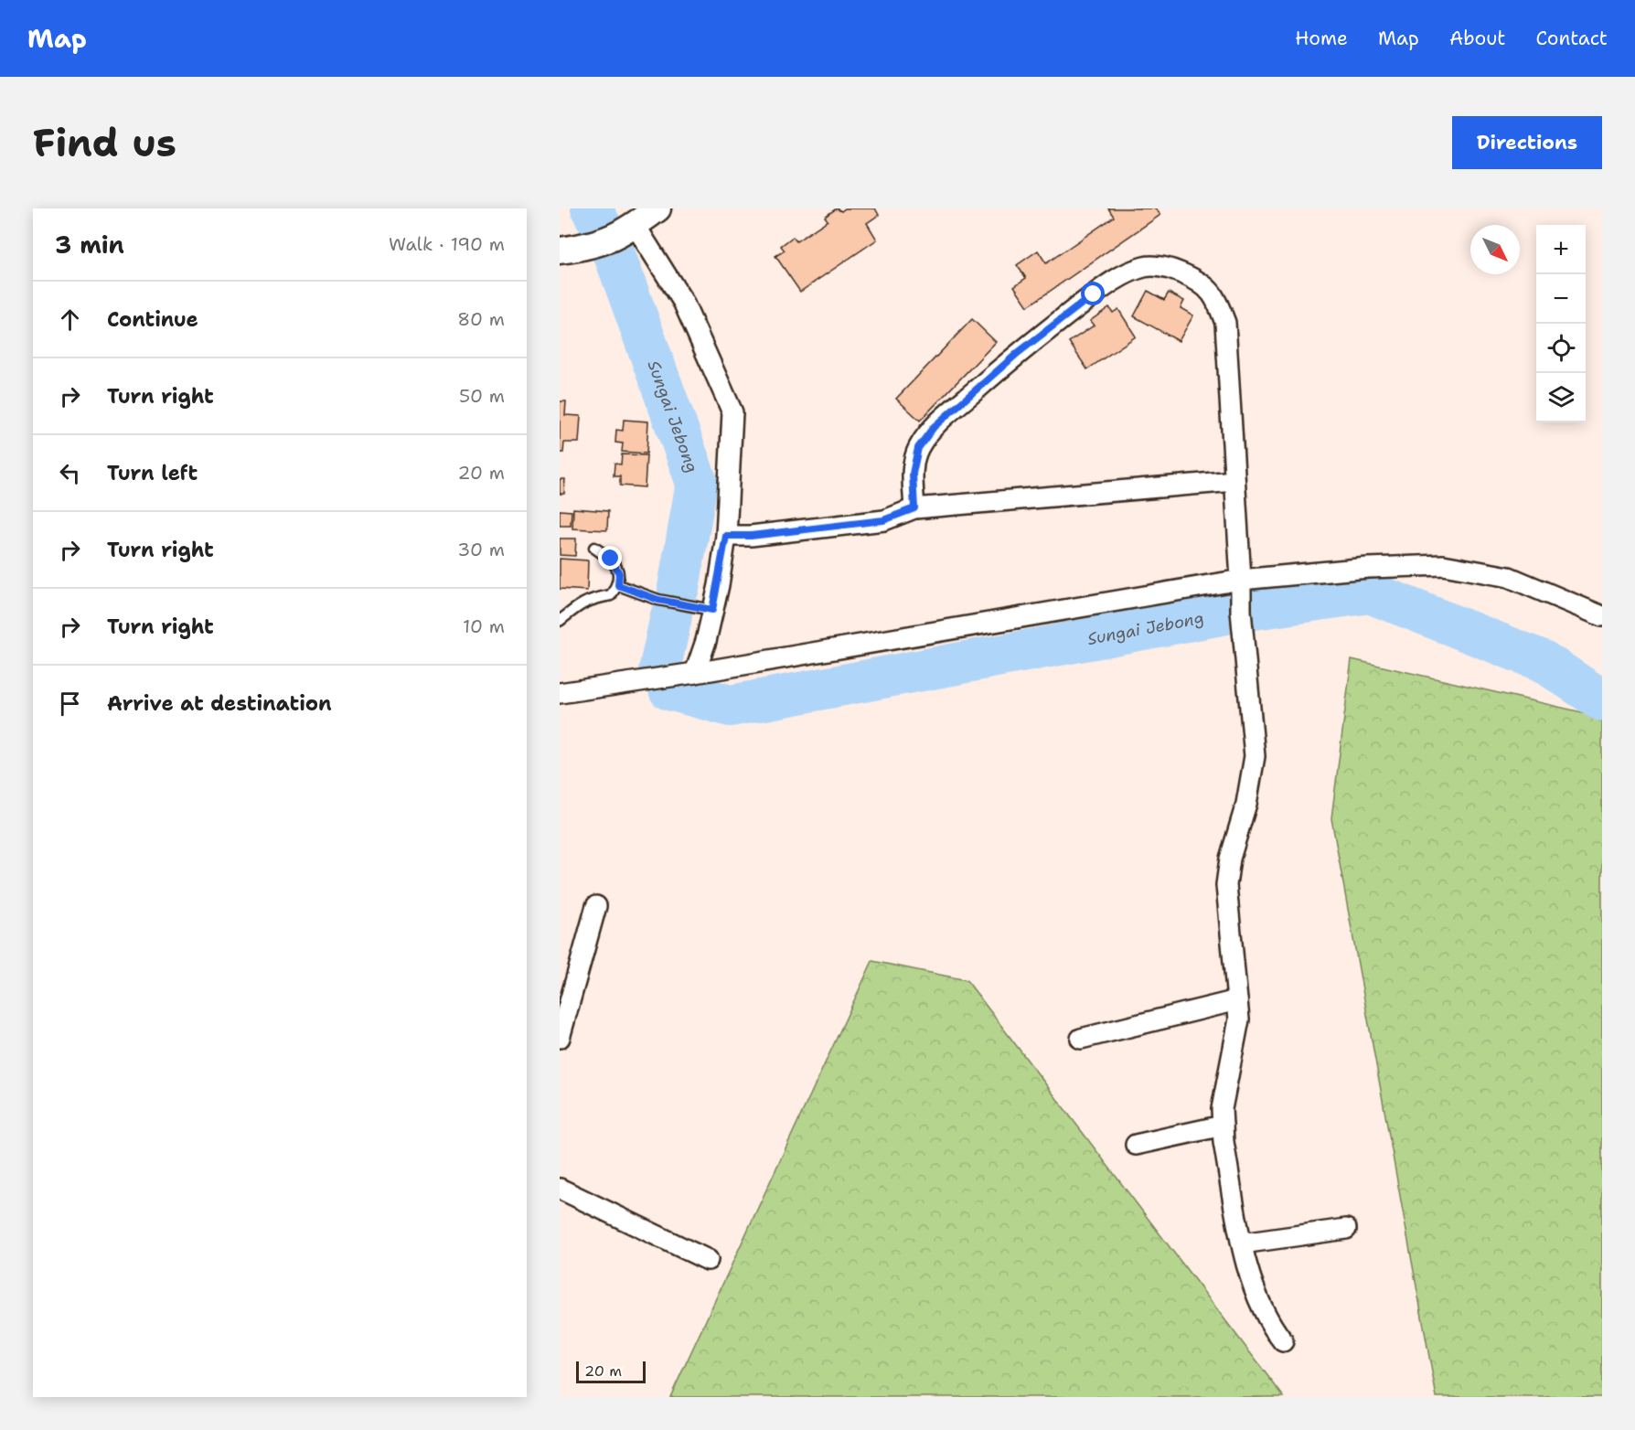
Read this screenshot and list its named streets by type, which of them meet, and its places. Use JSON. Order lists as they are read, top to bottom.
{
  "water": ["Sungai Jebong"],
  "scale_bar": "20 m",
  "north": "bottom right",
  "page": {
    "header": "Map",
    "nav": [
      "Home",
      "Map",
      "About",
      "Contact"
    ],
    "buttons": "Directions",
    "title": "Find us",
    "heading": ["3 min", "Walk · 190 m"],
    "map_buttons": ["+", "−"],
    "list": [
      ["Continue", "80 m"],
      ["Turn right", "50 m"],
      ["Turn left", "20 m"],
      ["Turn right", "30 m"],
      ["Turn right", "10 m"],
      "Arrive at destination"
    ],
    "scale": "20 m"
  }
}
